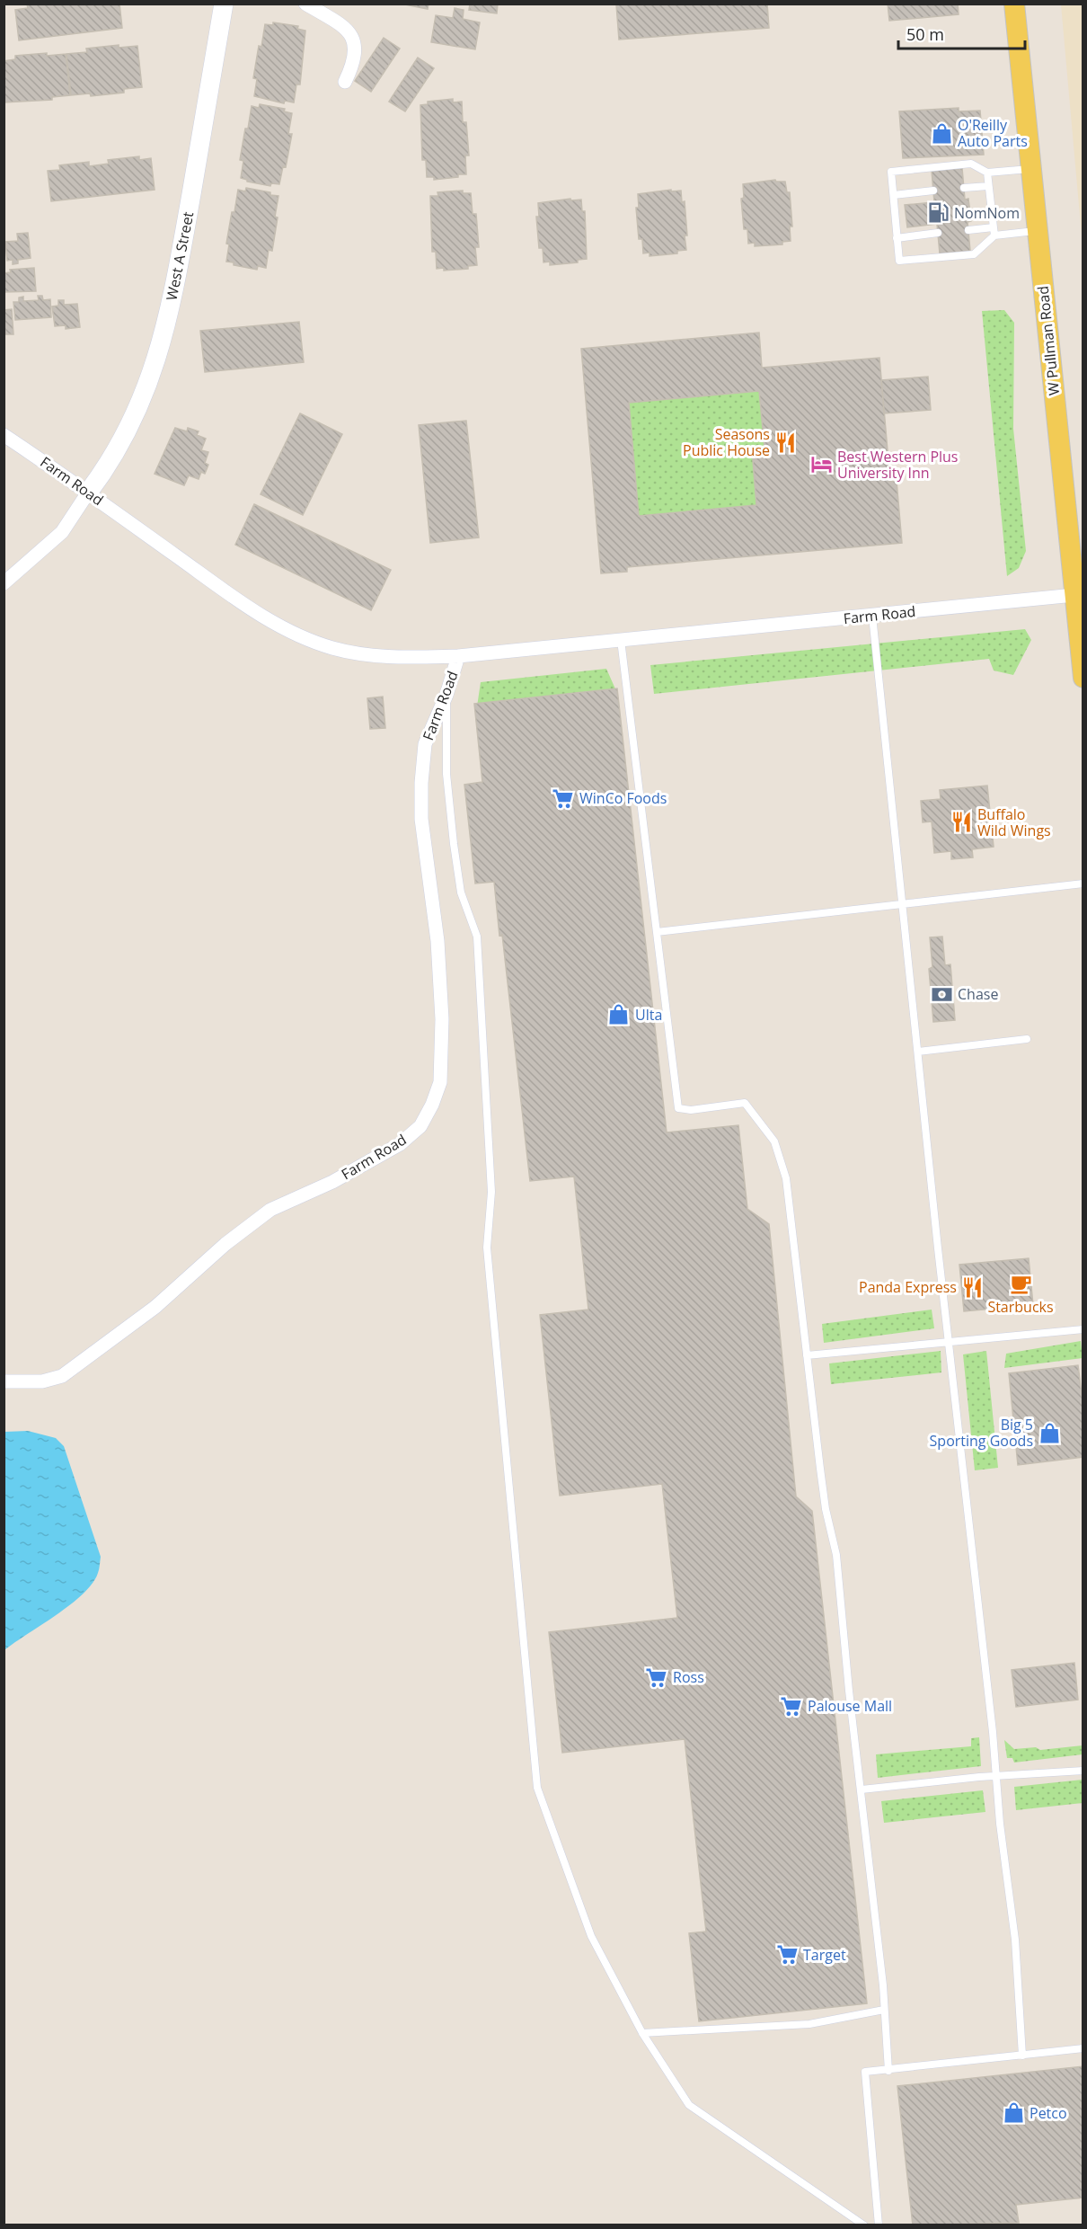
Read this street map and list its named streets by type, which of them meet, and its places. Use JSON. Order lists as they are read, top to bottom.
{
  "streets": {
    "main road": ["W Pullman Road"],
    "street": ["West A Street", "Farm Road"]
  },
  "crossings": [
    ["West A Street", "Farm Road"],
    ["W Pullman Road", "Farm Road"]
  ],
  "places": {
    "shop": [
      "O'Reilly Auto Parts",
      "Ulta",
      "Big 5 Sporting Goods",
      "Petco"
    ],
    "fuel station": ["NomNom"],
    "restaurant": ["Seasons Public House", "Buffalo Wild Wings", "Panda Express"],
    "hotel": ["Best Western Plus University Inn"],
    "supermarket": [
      "WinCo Foods",
      "Ross",
      "Palouse Mall",
      "Target"
    ],
    "bank": ["Chase"],
    "cafe": ["Starbucks"]
  },
  "scale_bar": "50 m"
}
